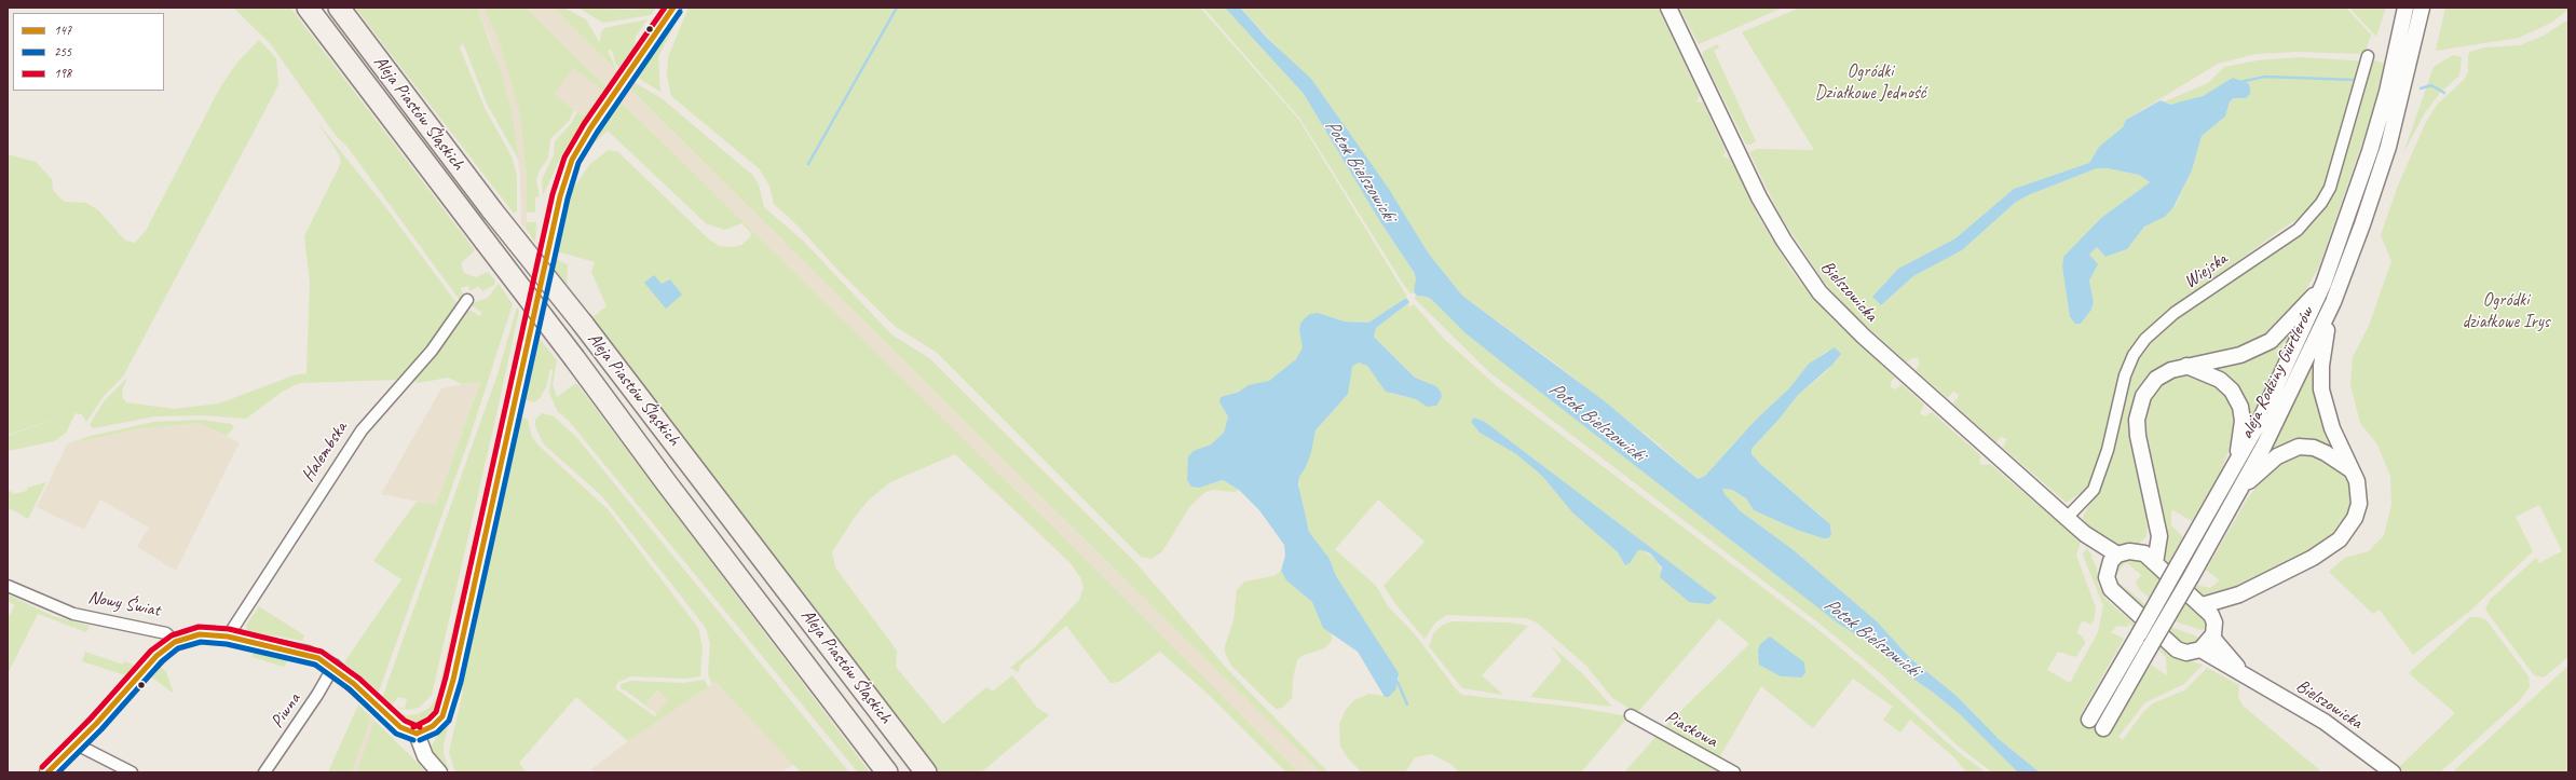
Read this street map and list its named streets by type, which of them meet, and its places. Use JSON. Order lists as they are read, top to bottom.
{
  "streets": {
    "highway": ["Aleja Piastów Śląskich"],
    "main road": ["Bielszowicka", "aleja Rodziny Gürtlerów", "Nowy Świat"],
    "street": [
      "Wiejska",
      "Halembska",
      "Piwna",
      "Piaskowa"
    ]
  },
  "crossings": [
    ["Wiejska", "Bielszowicka"],
    ["Halembska", "Nowy Świat"],
    ["Nowy Świat", "Piwna"]
  ],
  "water": ["Potok Bielszowicki"],
  "parks": ["Ogródki Działkowe Jedność", "Ogródki działkowe Irys"],
  "lines": ["transit line 147", "transit line 198", "transit line 255"],
  "legend": ["147", "255", "198"]
}
